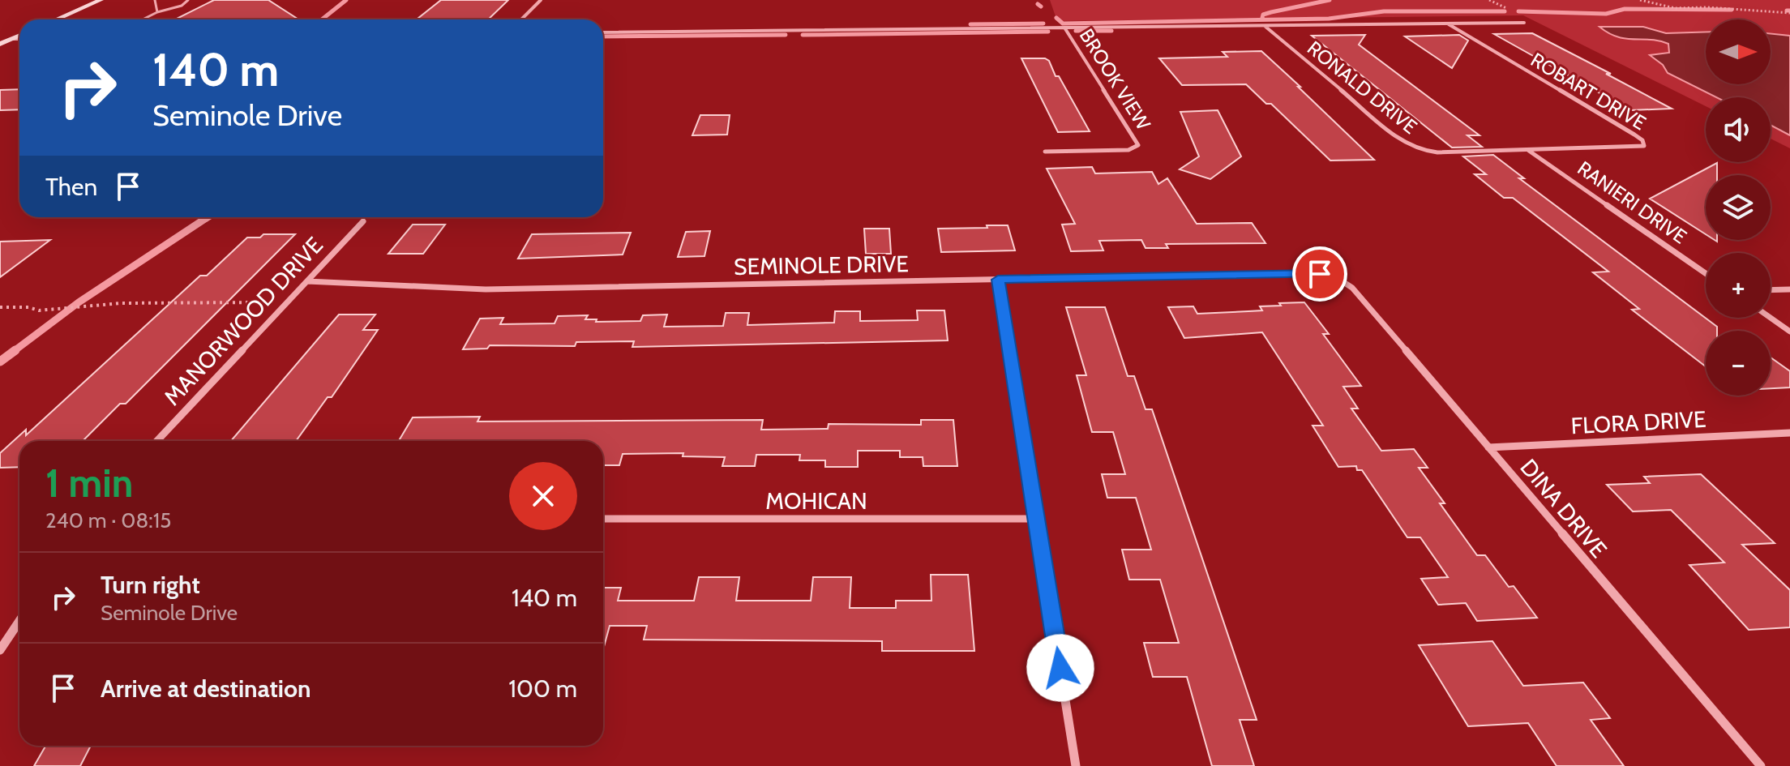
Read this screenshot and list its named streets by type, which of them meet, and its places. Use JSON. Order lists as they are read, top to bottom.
{
  "streets": {
    "street": [
      "BROOK VIEW",
      "RONALD DRIVE",
      "ROBART DRIVE",
      "RANIERI DRIVE",
      "SEMINOLE DRIVE",
      "MANORWOOD DRIVE",
      "FLORA DRIVE",
      "MOHICAN",
      "DINA DRIVE"
    ]
  },
  "crossings": [
    ["RONALD DRIVE", "ROBART DRIVE"],
    ["RONALD DRIVE", "RANIERI DRIVE"],
    ["ROBART DRIVE", "RANIERI DRIVE"],
    ["SEMINOLE DRIVE", "MANORWOOD DRIVE"],
    ["SEMINOLE DRIVE", "DINA DRIVE"],
    ["FLORA DRIVE", "DINA DRIVE"]
  ],
  "north": "right",
  "page": {
    "map_buttons": ["+", "−"],
    "turn": ["140 m", "Seminole Drive"],
    "then": "Then",
    "heading": ["1 min", "240 m · 08:15"],
    "list": [
      {
        "name": "Turn right",
        "note": "Seminole Drive",
        "value": "140 m"
      },
      {
        "name": "Arrive at destination",
        "value": "100 m"
      }
    ]
  }
}
